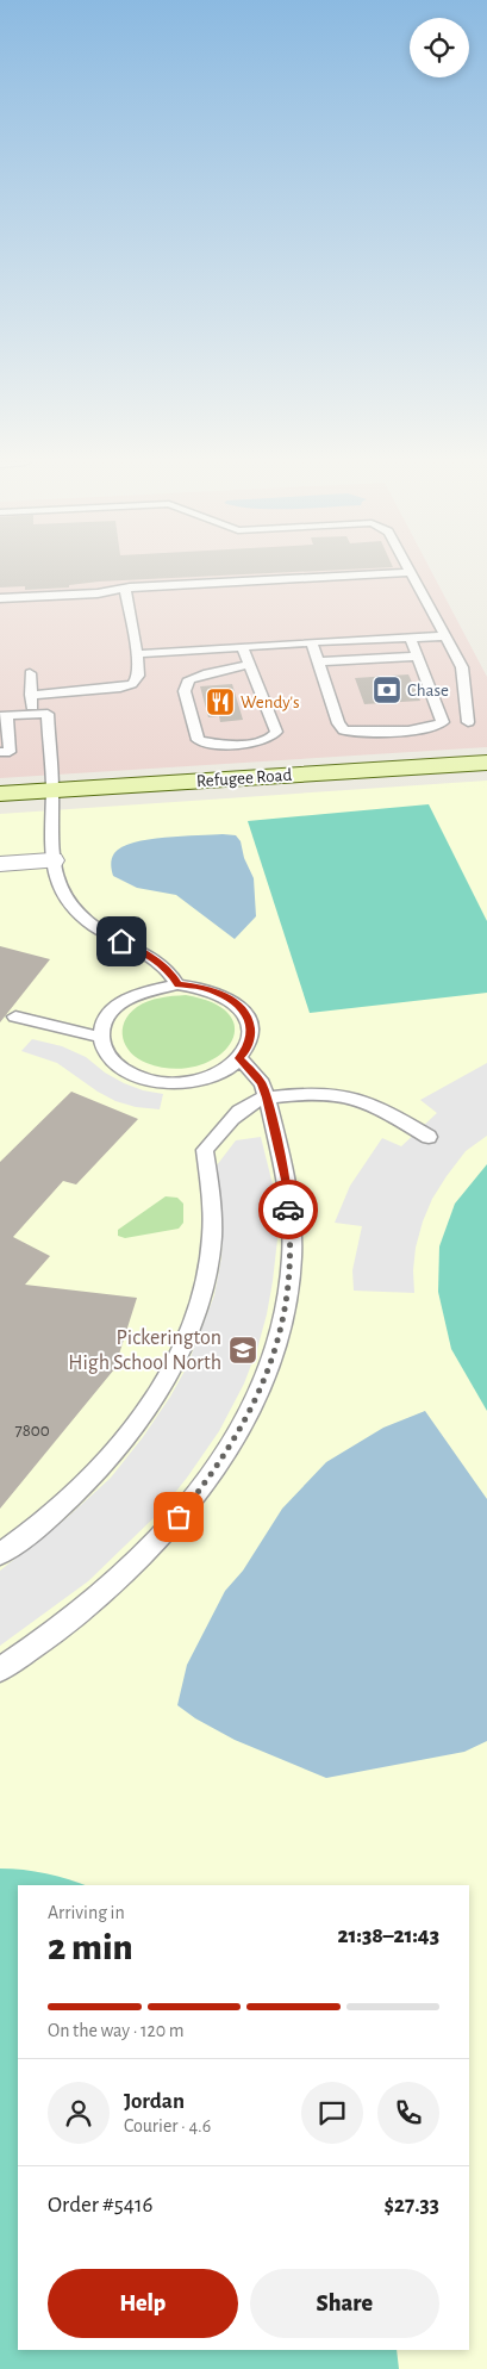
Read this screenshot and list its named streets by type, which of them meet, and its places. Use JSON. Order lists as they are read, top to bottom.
{
  "streets": {
    "main road": ["Refugee Road"]
  },
  "places": {
    "bank": ["Chase"],
    "restaurant": ["Wendy's"],
    "school or university": ["Pickerington High School North"]
  },
  "house_numbers": ["7800"],
  "page": {
    "heading": ["2 min", "Arriving in", "21:38–21:43"],
    "panel": [
      "Jordan",
      "Courier · 4.6",
      "Order #5416",
      "$27.33"
    ],
    "bar": "On the way · 120 m",
    "buttons": ["Help", "Share"]
  }
}
